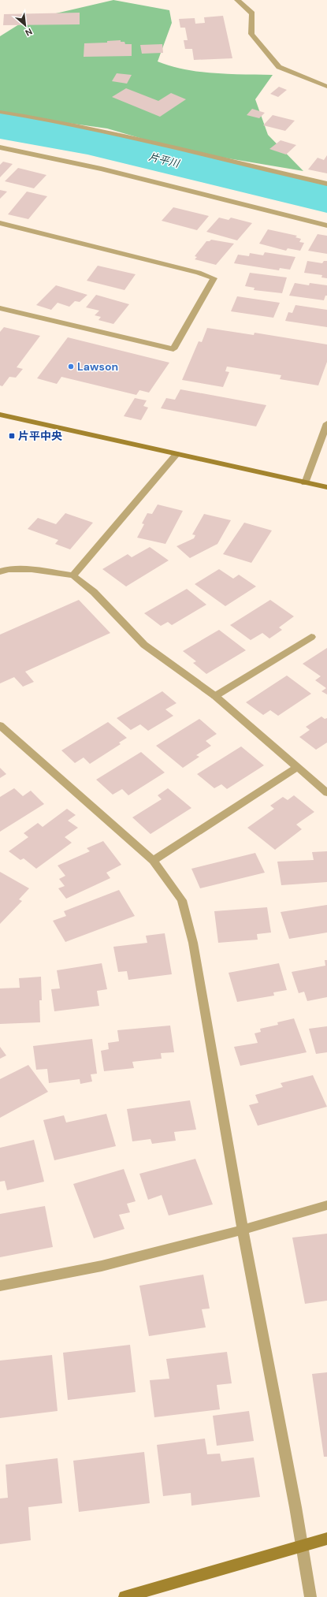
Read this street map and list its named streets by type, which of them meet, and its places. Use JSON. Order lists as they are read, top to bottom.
{
  "water": ["片平川"],
  "places": {
    "other": ["Lawson"],
    "transit": ["片平中央"]
  },
  "north": "bottom right"
}
